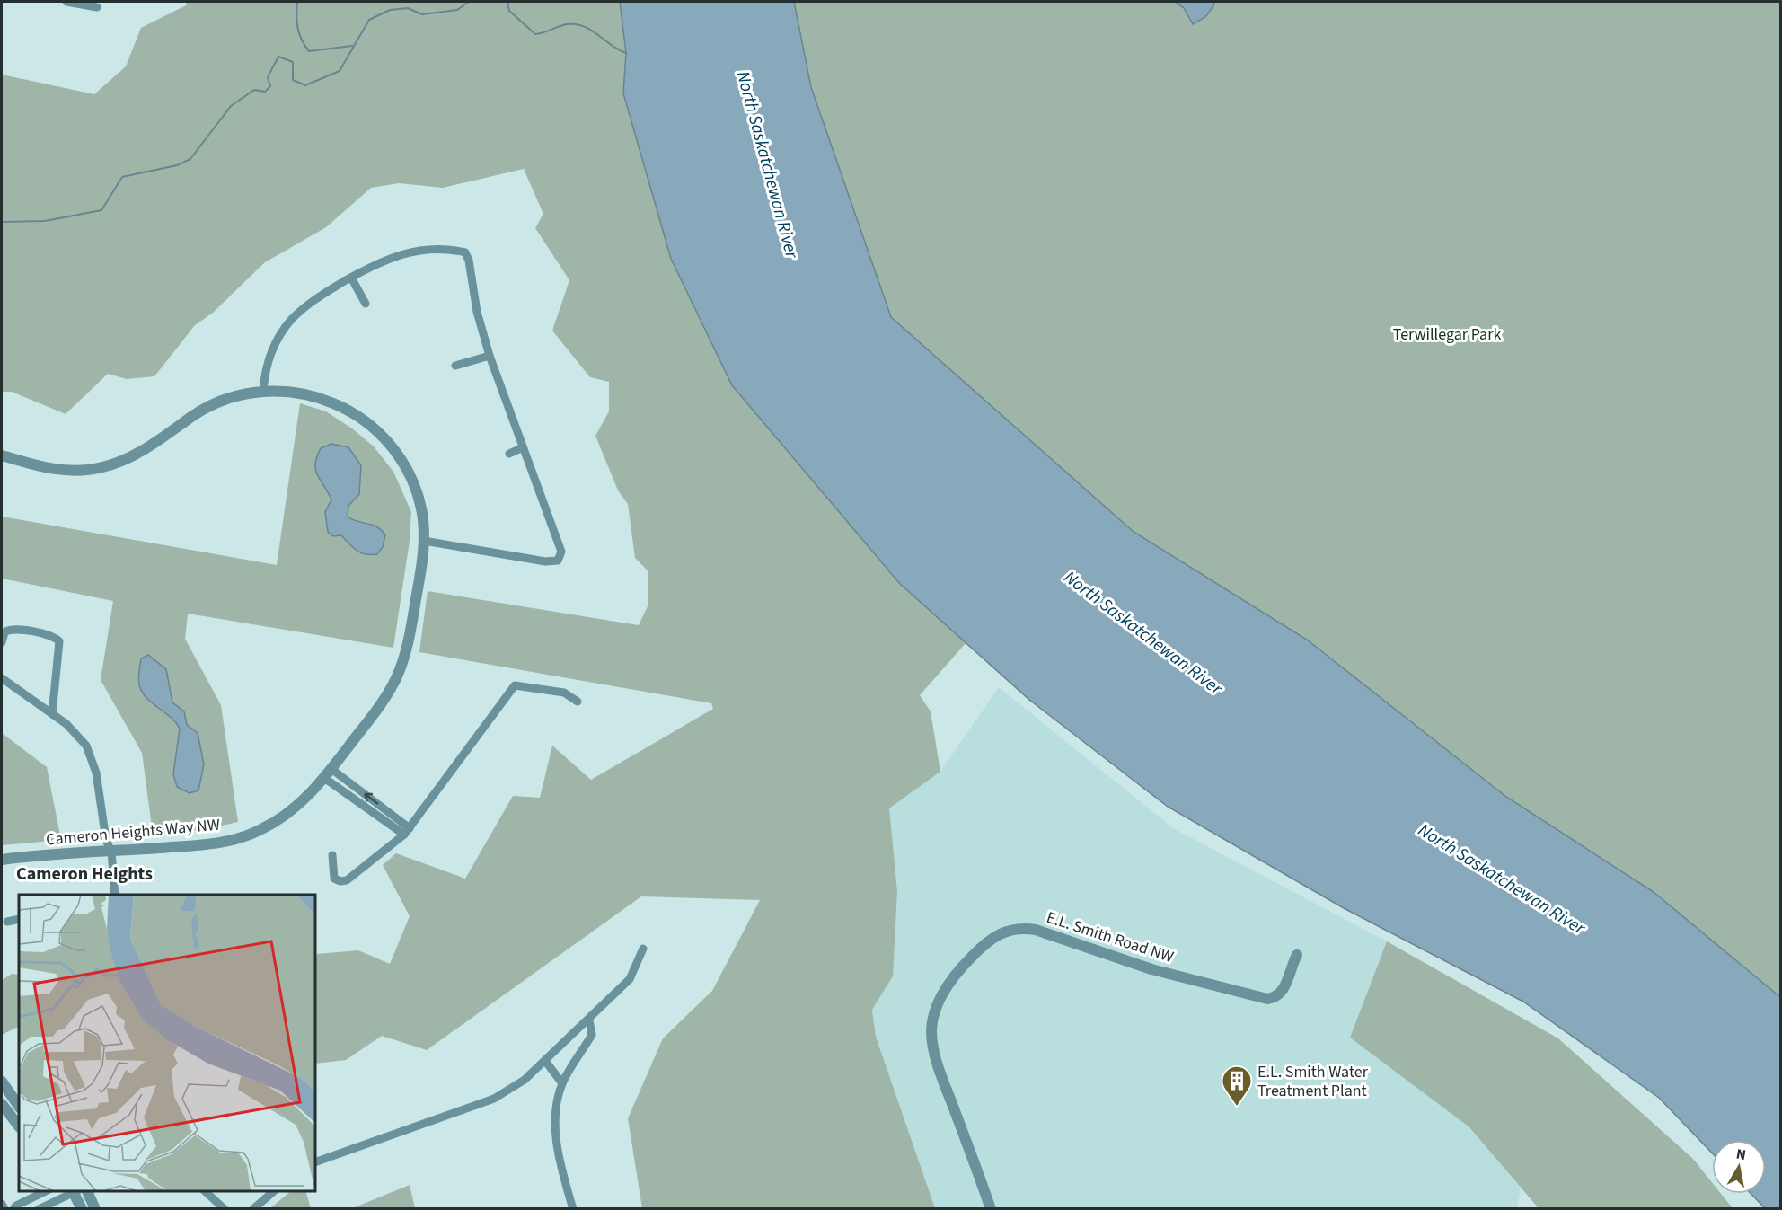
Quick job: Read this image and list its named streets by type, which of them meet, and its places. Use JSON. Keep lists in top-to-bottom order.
{
  "streets": {
    "street": ["Cameron Heights Way NW", "E.L. Smith Road NW"]
  },
  "districts": ["Cameron Heights"],
  "water": ["North Saskatchewan River"],
  "parks": ["Terwillegar Park"],
  "places": {
    "building": ["E.L. Smith Water Treatment Plant"]
  },
  "north": "top"
}
